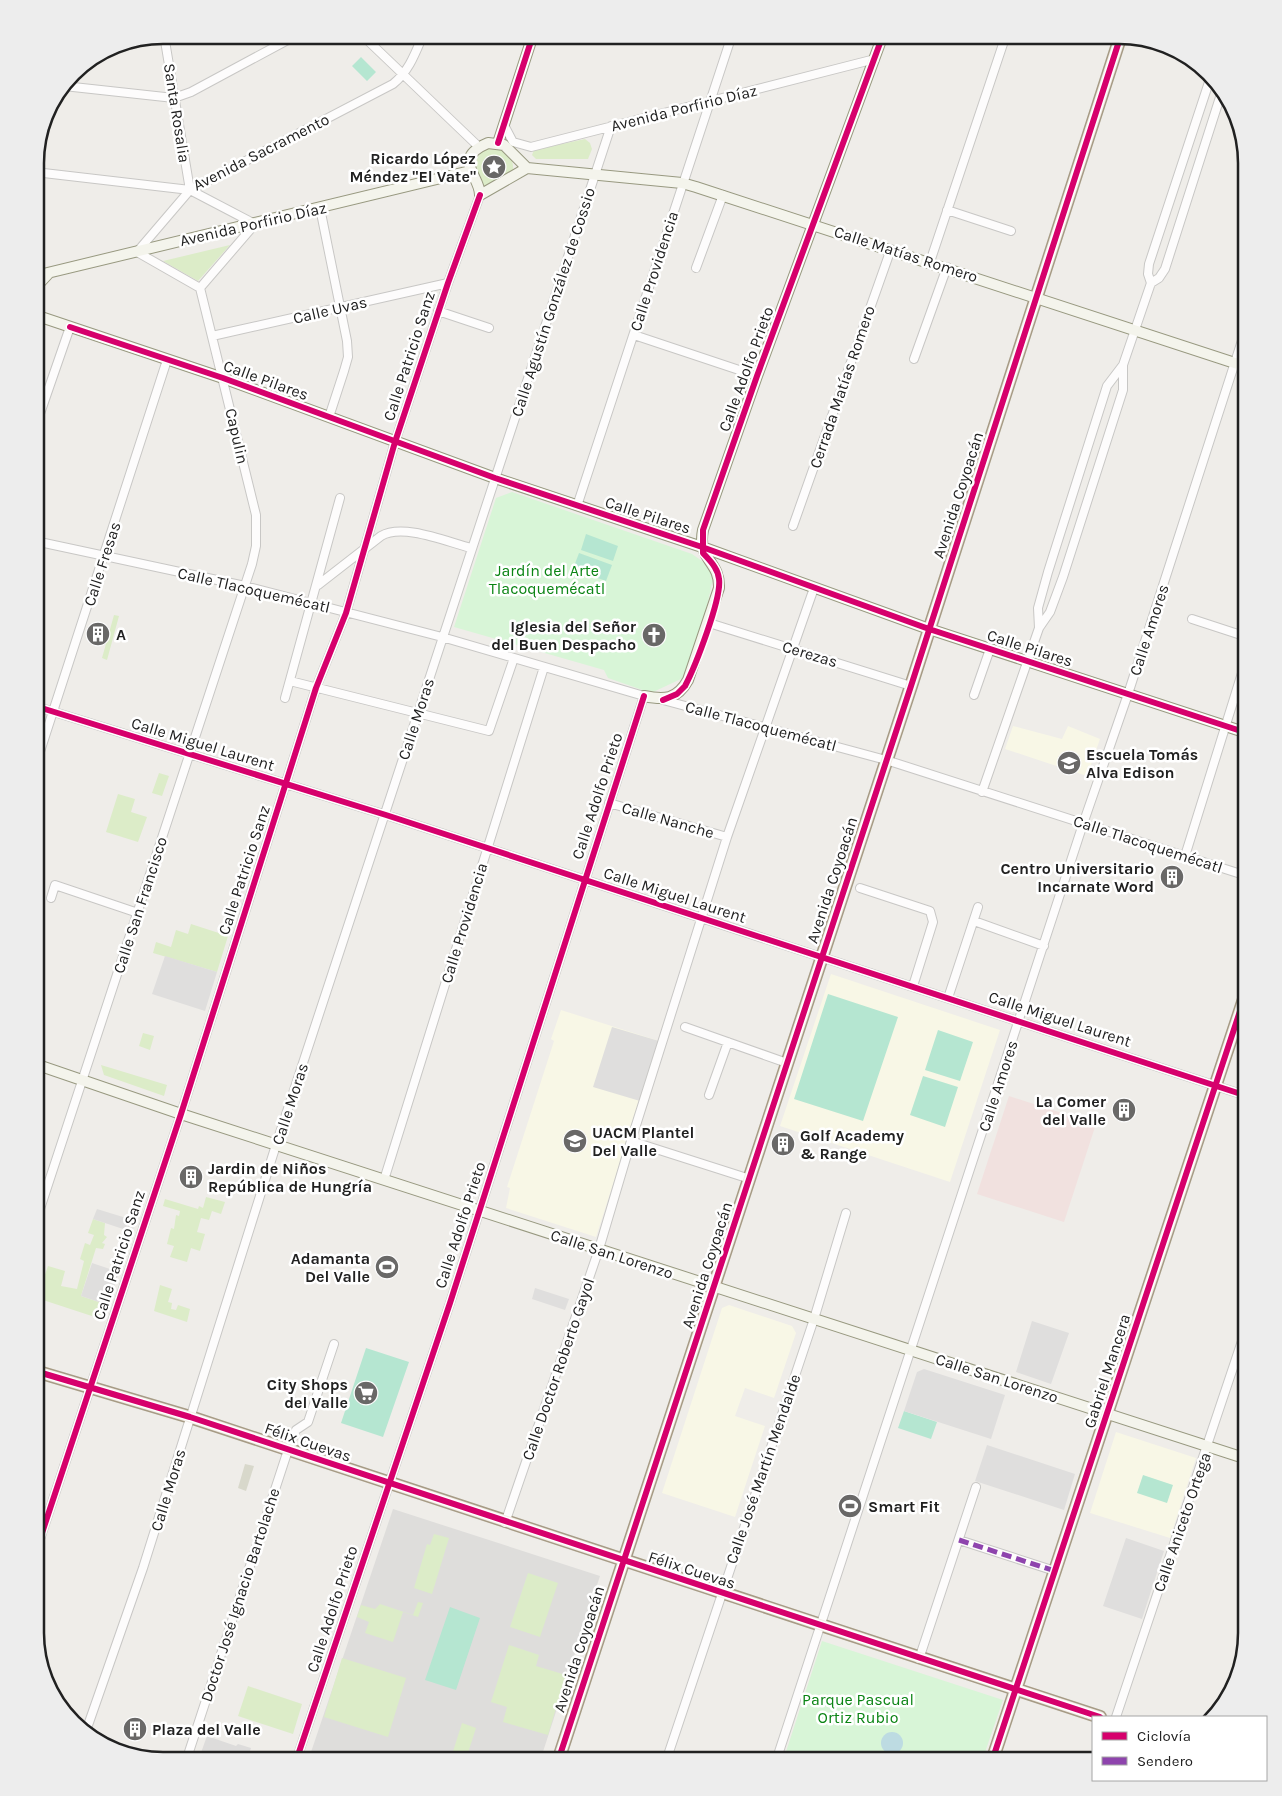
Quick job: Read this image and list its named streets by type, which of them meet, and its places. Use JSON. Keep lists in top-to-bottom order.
{
  "streets": {
    "main road": ["Avenida Coyoacán", "Gabriel Mancera", "Félix Cuevas"],
    "street": [
      "Avenida Porfirio Díaz",
      "Santa Rosalia",
      "Avenida Sacramento",
      "Calle Matías Romero",
      "Calle Providencia",
      "Calle Agustín González de Cossio",
      "Calle Uvas",
      "Calle Patricio Sanz",
      "Calle Adolfo Prieto",
      "Calle Pilares",
      "Cerrada Matías Romero",
      "Capulin",
      "Calle Fresas",
      "Calle Tlacoquemécatl",
      "Calle Amores",
      "Cerezas",
      "Calle Moras",
      "Calle Miguel Laurent",
      "Calle Nanche",
      "Calle San Francisco",
      "Calle San Lorenzo",
      "Calle Doctor Roberto Gayol",
      "Calle José Martín Mendalde",
      "Calle Aniceto Ortega",
      "Doctor José Ignacio Bartolache"
    ]
  },
  "crossings": [
    ["Avenida Porfirio Díaz", "Calle Providencia"],
    ["Avenida Porfirio Díaz", "Calle Agustín González de Cossio"],
    ["Avenida Porfirio Díaz", "Calle Adolfo Prieto"],
    ["Santa Rosalia", "Avenida Sacramento"],
    ["Calle Matías Romero", "Calle Providencia"],
    ["Calle Matías Romero", "Calle Agustín González de Cossio"],
    ["Calle Matías Romero", "Calle Adolfo Prieto"],
    ["Calle Matías Romero", "Cerrada Matías Romero"],
    ["Calle Matías Romero", "Avenida Coyoacán"],
    ["Calle Matías Romero", "Calle Amores"],
    ["Calle Providencia", "Calle Pilares"],
    ["Calle Providencia", "Calle Tlacoquemécatl"],
    ["Calle Providencia", "Calle Miguel Laurent"],
    ["Calle Providencia", "Calle San Lorenzo"],
    ["Calle Agustín González de Cossio", "Calle Pilares"],
    ["Calle Agustín González de Cossio", "Calle Moras"],
    ["Calle Uvas", "Calle Patricio Sanz"],
    ["Calle Uvas", "Capulin"],
    ["Calle Patricio Sanz", "Calle Pilares"],
    ["Calle Patricio Sanz", "Calle Tlacoquemécatl"],
    ["Calle Patricio Sanz", "Calle Miguel Laurent"],
    ["Calle Patricio Sanz", "Calle San Lorenzo"],
    ["Calle Patricio Sanz", "Félix Cuevas"],
    ["Calle Adolfo Prieto", "Calle Pilares"],
    ["Calle Adolfo Prieto", "Calle Tlacoquemécatl"],
    ["Calle Adolfo Prieto", "Calle Miguel Laurent"],
    ["Calle Adolfo Prieto", "Calle Nanche"],
    ["Calle Adolfo Prieto", "Calle San Lorenzo"],
    ["Calle Adolfo Prieto", "Félix Cuevas"],
    ["Calle Pilares", "Capulin"],
    ["Calle Pilares", "Avenida Coyoacán"],
    ["Calle Pilares", "Calle Fresas"],
    ["Calle Pilares", "Calle Amores"],
    ["Calle Pilares", "Calle Moras"],
    ["Calle Pilares", "Calle Doctor Roberto Gayol"],
    ["Capulin", "Calle Tlacoquemécatl"],
    ["Capulin", "Calle San Francisco"],
    ["Avenida Coyoacán", "Calle Tlacoquemécatl"],
    ["Avenida Coyoacán", "Cerezas"],
    ["Avenida Coyoacán", "Calle Miguel Laurent"],
    ["Avenida Coyoacán", "Calle San Lorenzo"],
    ["Avenida Coyoacán", "Félix Cuevas"],
    ["Calle Fresas", "Calle Tlacoquemécatl"],
    ["Calle Fresas", "Calle Miguel Laurent"],
    ["Calle Tlacoquemécatl", "Calle Amores"],
    ["Calle Tlacoquemécatl", "Calle Moras"],
    ["Calle Tlacoquemécatl", "Calle San Francisco"],
    ["Calle Tlacoquemécatl", "Calle Doctor Roberto Gayol"],
    ["Calle Amores", "Calle Miguel Laurent"],
    ["Calle Amores", "Calle San Lorenzo"],
    ["Calle Amores", "Félix Cuevas"],
    ["Cerezas", "Calle Doctor Roberto Gayol"],
    ["Calle Moras", "Calle Miguel Laurent"],
    ["Calle Moras", "Calle San Lorenzo"],
    ["Calle Moras", "Félix Cuevas"],
    ["Calle Miguel Laurent", "Calle San Francisco"],
    ["Calle Miguel Laurent", "Calle Doctor Roberto Gayol"],
    ["Calle Miguel Laurent", "Gabriel Mancera"],
    ["Calle Nanche", "Calle Doctor Roberto Gayol"],
    ["Calle San Francisco", "Calle San Lorenzo"],
    ["Calle San Lorenzo", "Calle Doctor Roberto Gayol"],
    ["Calle San Lorenzo", "Gabriel Mancera"],
    ["Calle San Lorenzo", "Calle José Martín Mendalde"],
    ["Calle San Lorenzo", "Calle Aniceto Ortega"],
    ["Calle Doctor Roberto Gayol", "Félix Cuevas"],
    ["Gabriel Mancera", "Félix Cuevas"],
    ["Félix Cuevas", "Calle José Martín Mendalde"],
    ["Félix Cuevas", "Doctor José Ignacio Bartolache"]
  ],
  "parks": ["Jardín del Arte Tlacoquemécatl", "Parque Pascual Ortiz Rubio"],
  "places": {
    "place": ["Ricardo López Méndez \"El Vate\""],
    "building": [
      "A",
      "Centro Universitario Incarnate Word",
      "La Comer del Valle",
      "Golf Academy & Range",
      "Jardin de Niños República de Hungría",
      "Plaza del Valle"
    ],
    "church": ["Iglesia del Señor del Buen Despacho"],
    "school or university": ["Escuela Tomás Alva Edison", "UACM Plantel Del Valle"],
    "sports": ["Adamanta Del Valle", "Smart Fit"],
    "supermarket": ["City Shops del Valle"]
  },
  "legend": ["Ciclovía", "Sendero"]
}
